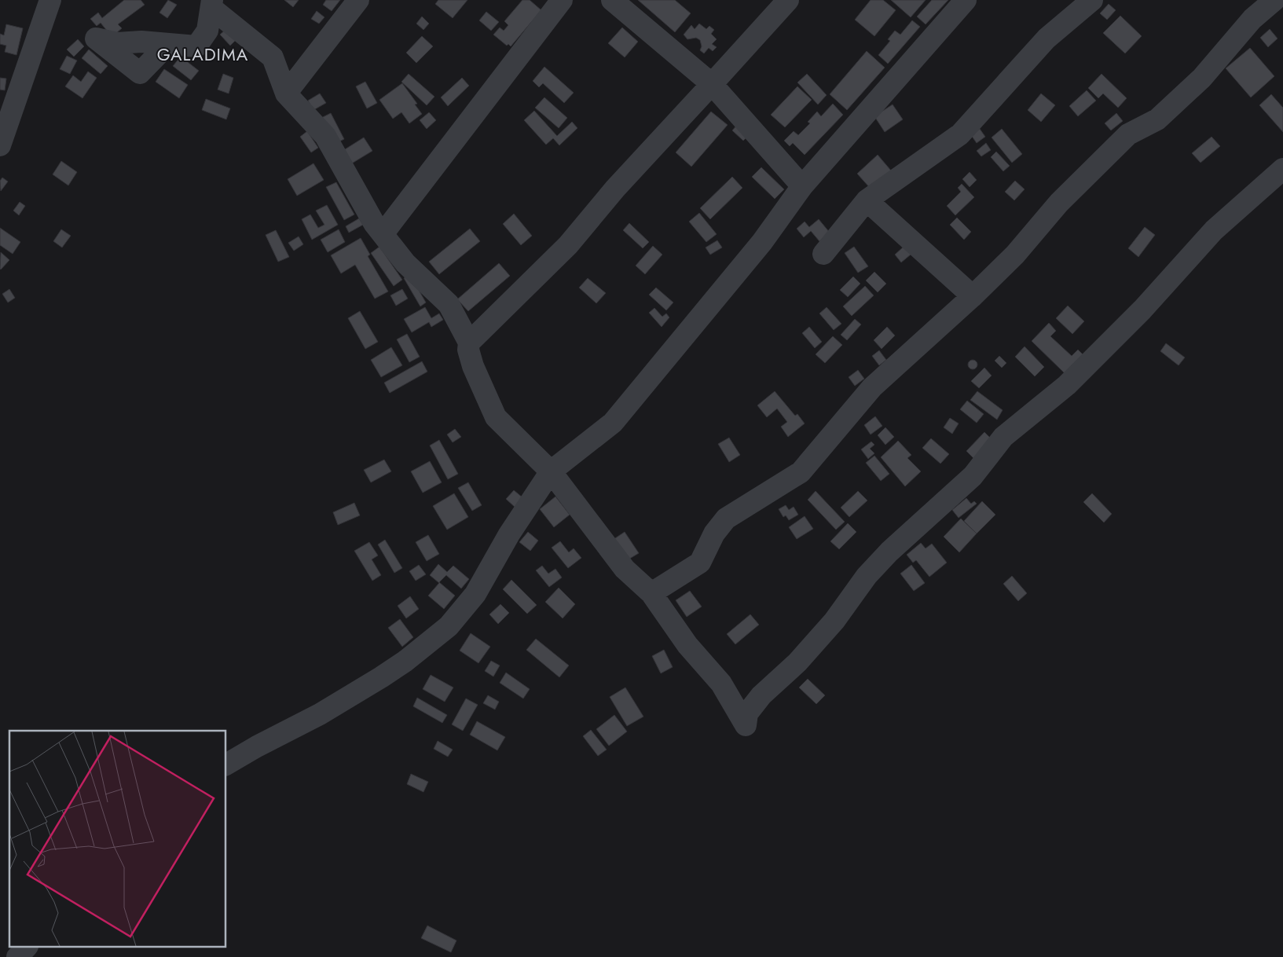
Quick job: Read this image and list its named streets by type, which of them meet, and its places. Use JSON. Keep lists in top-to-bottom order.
{
  "districts": ["GALADIMA"]
}
